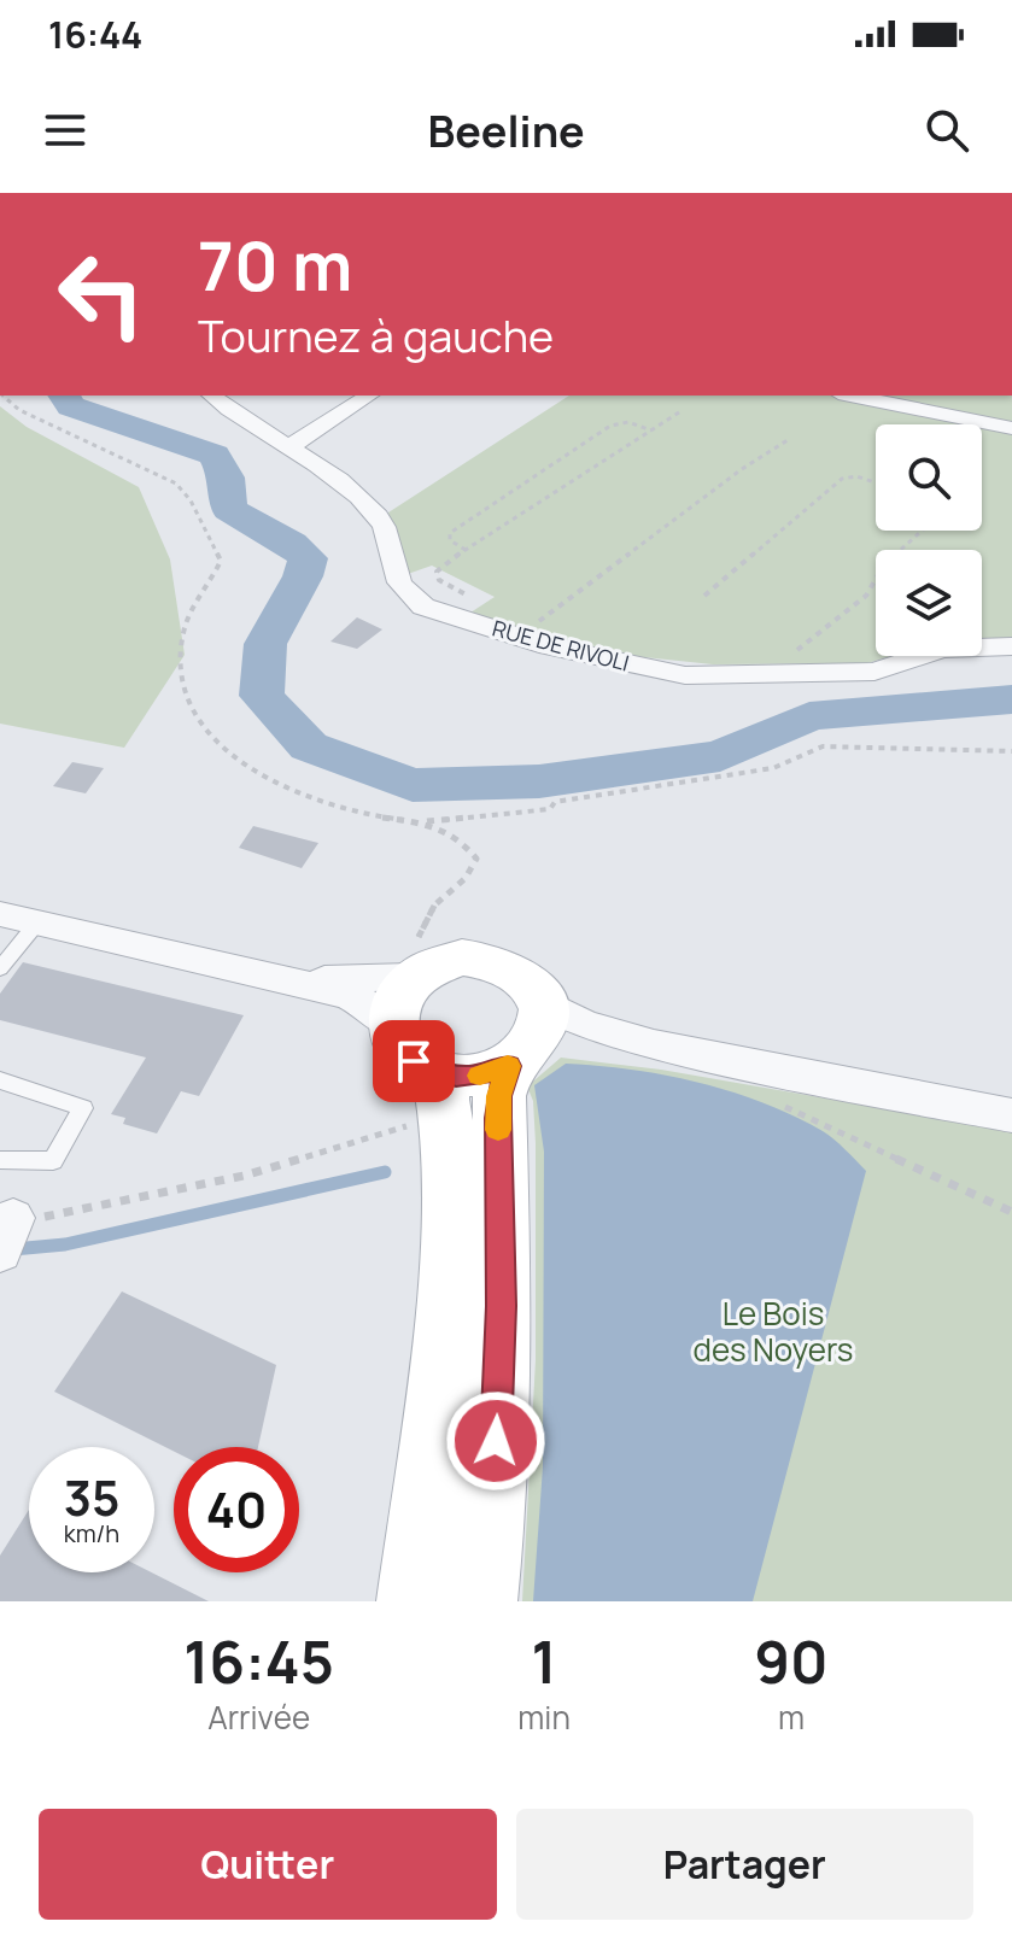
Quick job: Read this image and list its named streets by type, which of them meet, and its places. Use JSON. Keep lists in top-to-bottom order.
{
  "streets": {
    "street": ["RUE DE RIVOLI"]
  },
  "parks": ["Le Bois des Noyers"],
  "page": {
    "status": "16:44",
    "header": "Beeline",
    "turn": ["70 m", "Tournez à gauche"],
    "speed": "35 km/h",
    "limit": "40",
    "eta": [
      "16:45",
      "Arrivée",
      "1",
      "min",
      "90",
      "m"
    ],
    "buttons": ["Quitter", "Partager"]
  }
}
